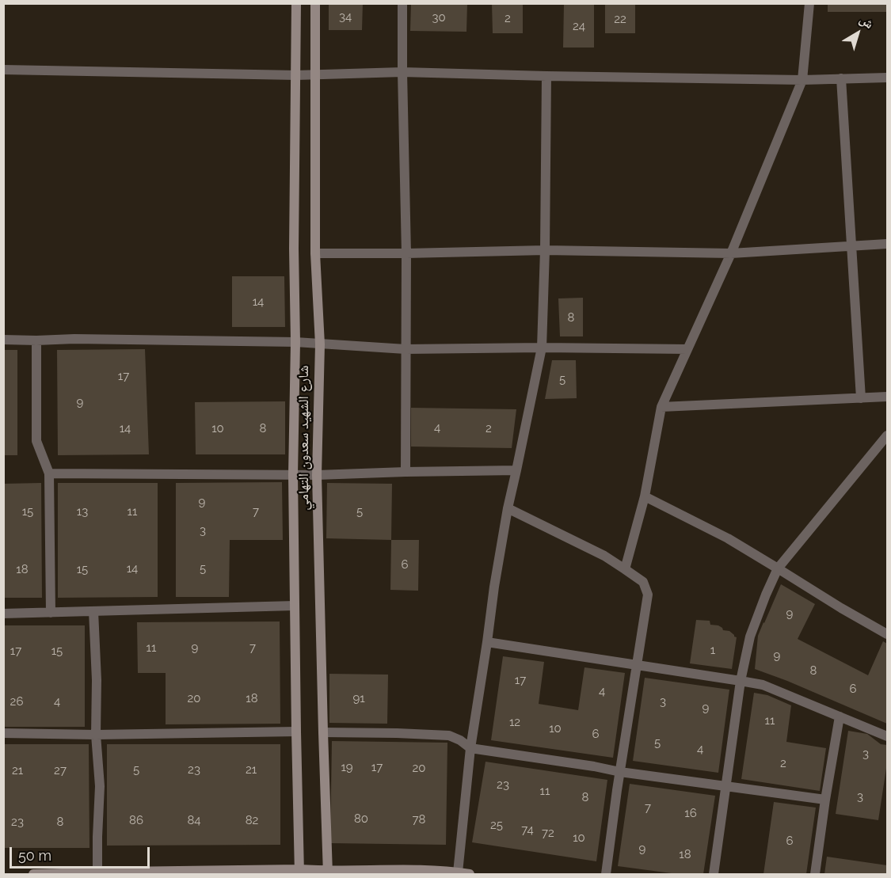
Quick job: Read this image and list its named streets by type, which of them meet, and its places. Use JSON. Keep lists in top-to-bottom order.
{
  "streets": {
    "street": ["شارع الشهيد سعدون التهامي"]
  },
  "house_numbers": [
    "34",
    "30",
    "2",
    "22",
    "24",
    "14",
    "8",
    "17",
    "5",
    "9",
    "4",
    "14",
    "10",
    "8",
    "2",
    "9",
    "15",
    "13",
    "11",
    "7",
    "5",
    "3",
    "6",
    "14",
    "5",
    "18",
    "15",
    "9",
    "11",
    "9",
    "7",
    "1",
    "17",
    "15",
    "9",
    "8",
    "17",
    "6",
    "4",
    "20",
    "18",
    "91",
    "26",
    "4",
    "3",
    "9",
    "11",
    "12",
    "10",
    "6",
    "5",
    "4",
    "3",
    "2",
    "19",
    "17",
    "20",
    "5",
    "23",
    "21",
    "21",
    "27",
    "23",
    "11",
    "3",
    "8",
    "7",
    "16",
    "80",
    "78",
    "86",
    "84",
    "82",
    "23",
    "8",
    "25",
    "74",
    "72",
    "10",
    "6",
    "9",
    "18"
  ],
  "scale_bar": "50 m",
  "north": "top right"
}
